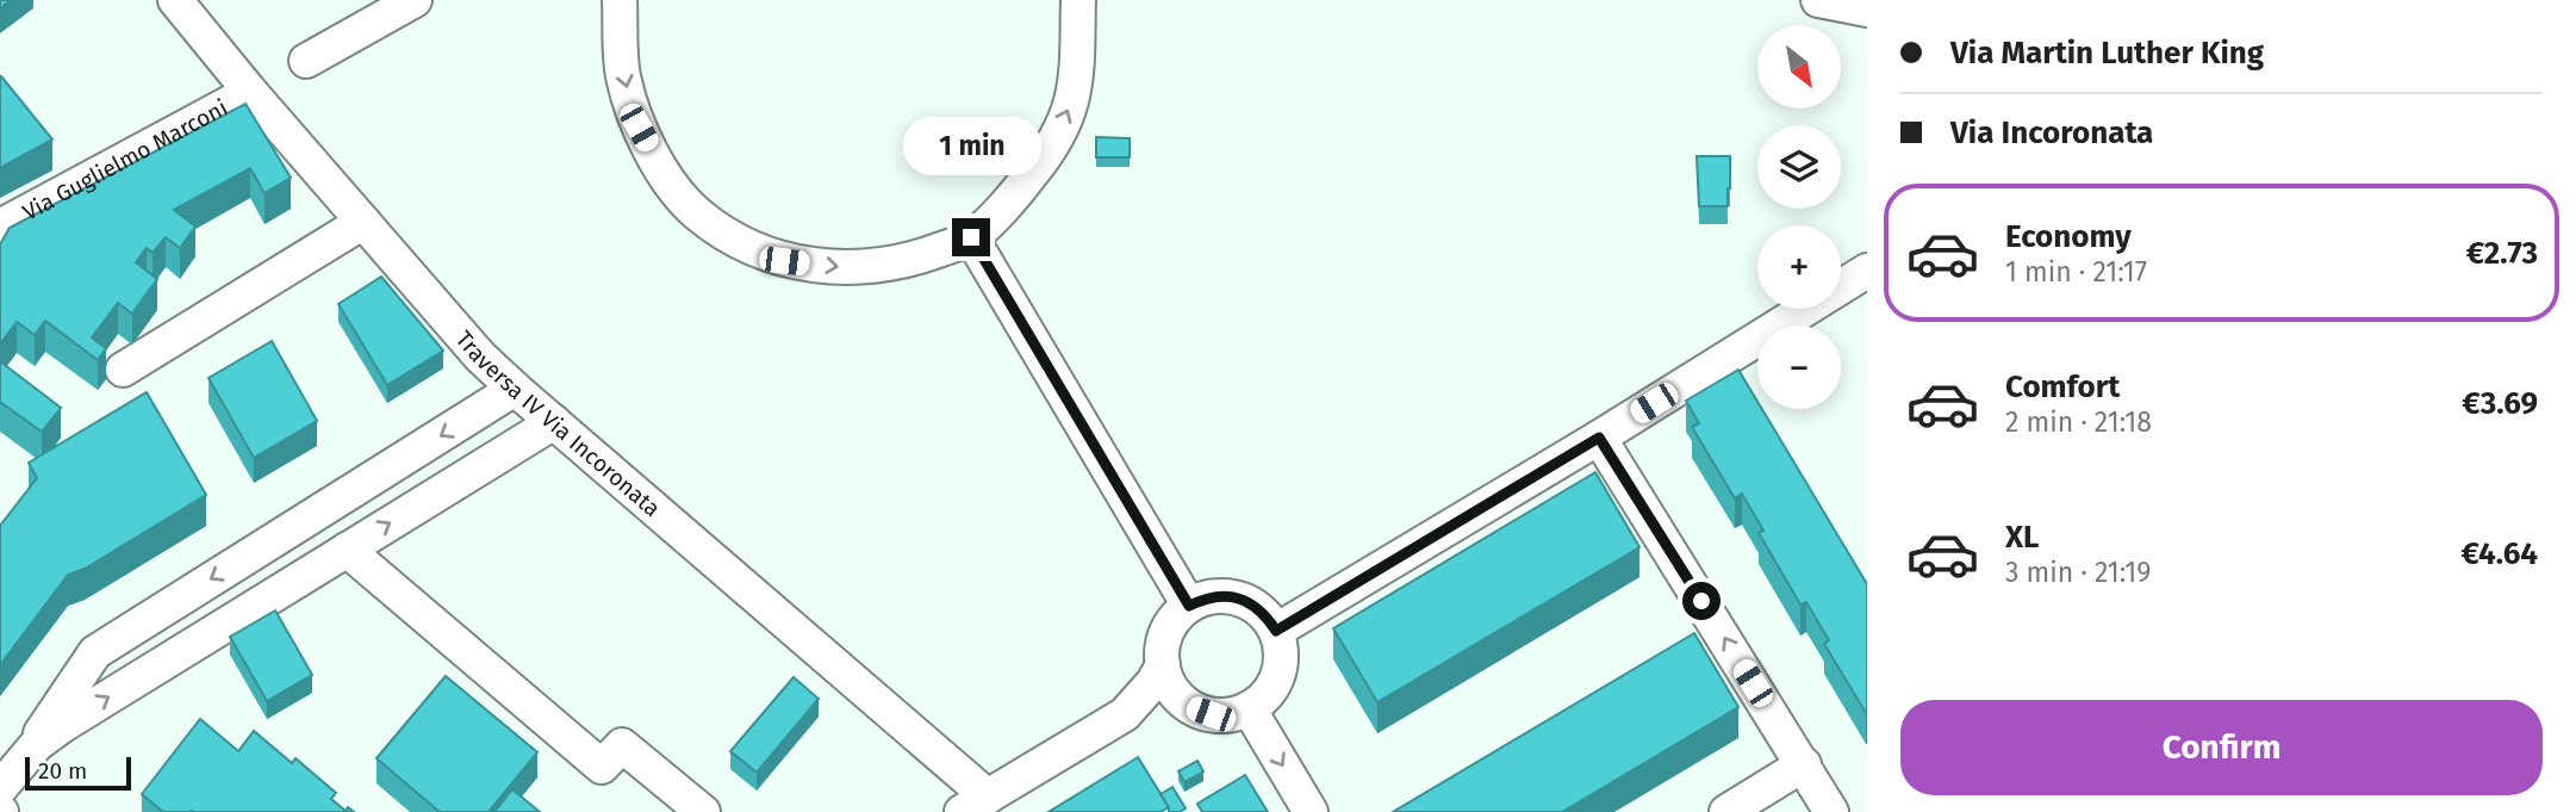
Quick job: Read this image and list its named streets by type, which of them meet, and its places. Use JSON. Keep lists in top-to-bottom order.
{
  "streets": {
    "street": ["Via Guglielmo Marconi", "Traversa IV Via Incoronata"]
  },
  "crossings": [
    ["Via Guglielmo Marconi", "Traversa IV Via Incoronata"]
  ],
  "scale_bar": "20 m",
  "north": "bottom right",
  "page": {
    "banner": ["Via Martin Luther King", "Via Incoronata"],
    "map_buttons": ["+", "−"],
    "bubble": "1 min",
    "list": [
      {
        "name": "Economy",
        "note": "1 min · 21:17",
        "value": "€2.73"
      },
      {
        "name": "Comfort",
        "note": "2 min · 21:18",
        "value": "€3.69"
      },
      {
        "name": "XL",
        "note": "3 min · 21:19",
        "value": "€4.64"
      }
    ],
    "buttons": "Confirm",
    "scale": "20 m"
  }
}
